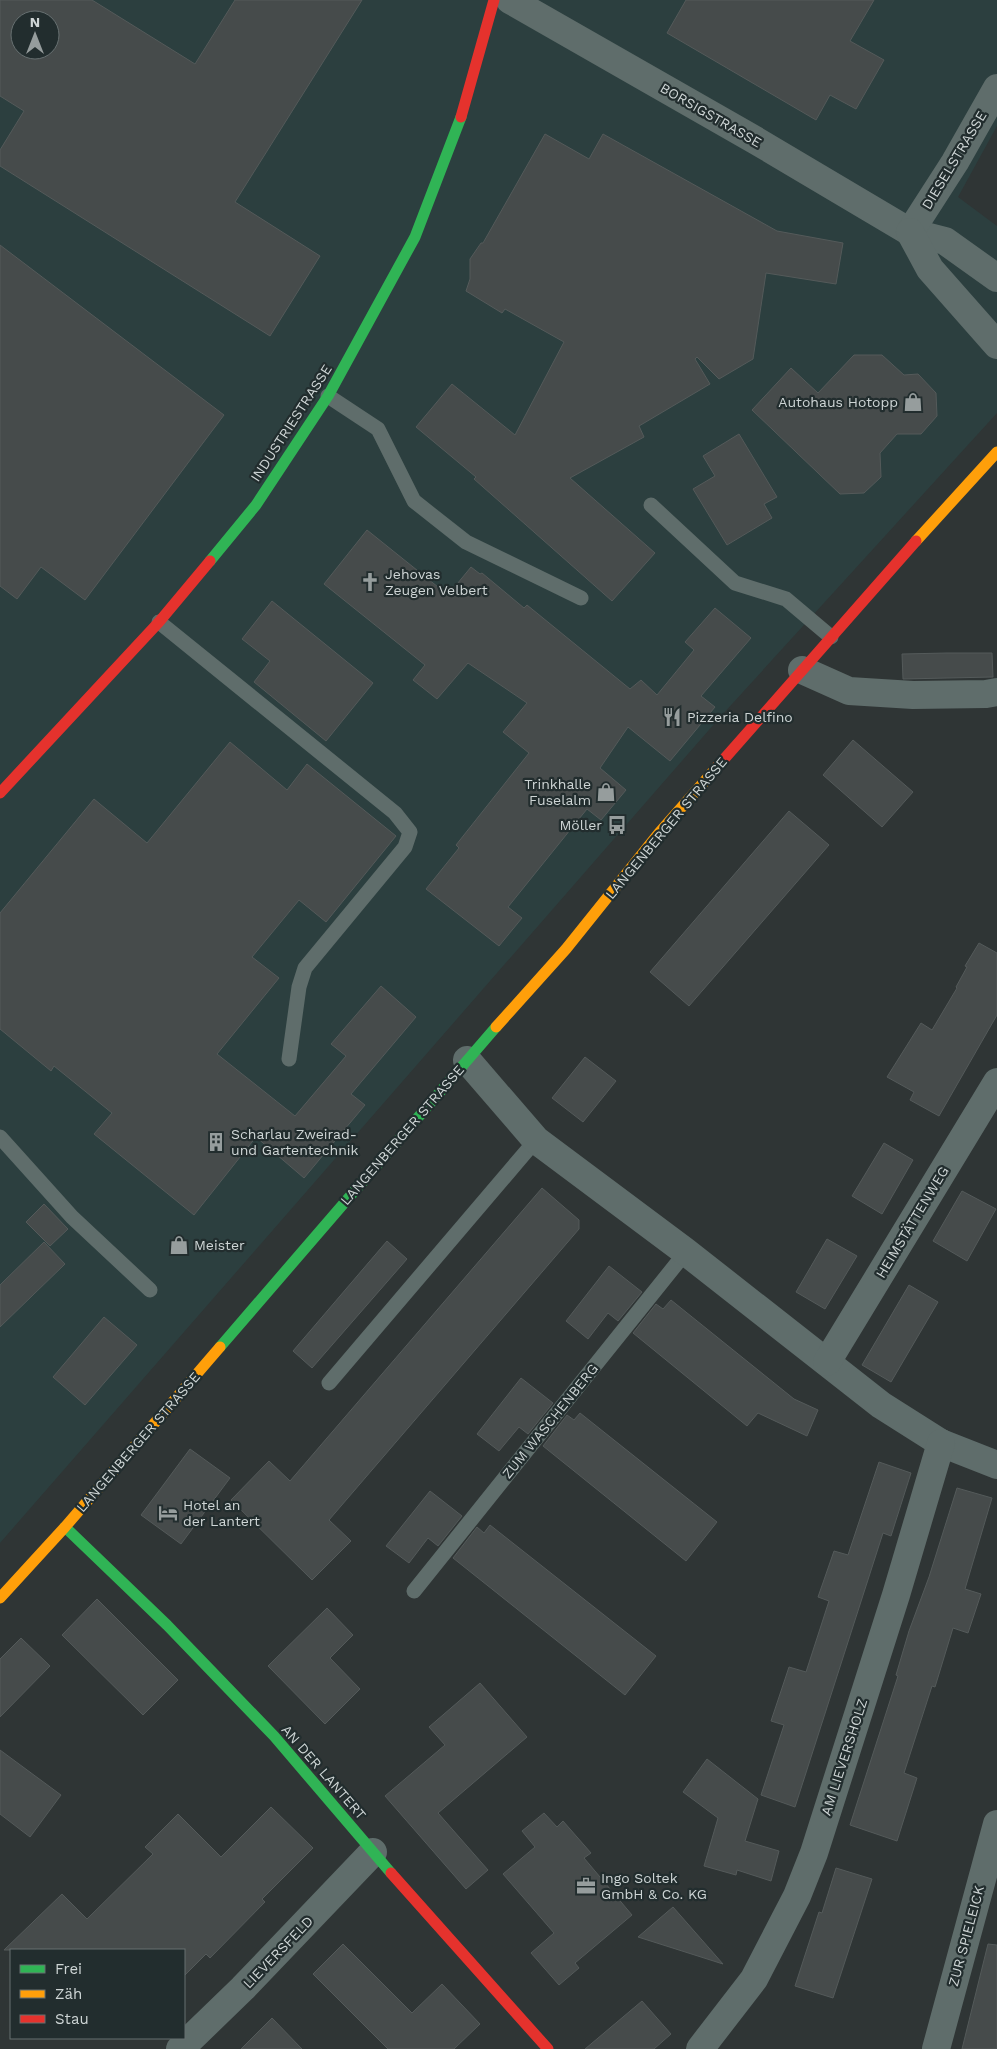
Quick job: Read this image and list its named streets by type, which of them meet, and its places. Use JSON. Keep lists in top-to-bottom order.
{
  "streets": {
    "street": [
      "BORSIGSTRASSE",
      "DIESELSTRASSE",
      "INDUSTRIESTRASSE",
      "LANGENBERGER STRASSE",
      "HEIMSTÄTTENWEG",
      "AM LIEVERSHOLZ",
      "AN DER LANTERT",
      "ZUR SPIELEICK",
      "LIEVERSFELD"
    ],
    "lane": ["ZUM WASCHENBERG"]
  },
  "crossings": [
    ["BORSIGSTRASSE", "DIESELSTRASSE"],
    ["LANGENBERGER STRASSE", "AN DER LANTERT"],
    ["AN DER LANTERT", "LIEVERSFELD"]
  ],
  "places": {
    "shop": ["Autohaus Hotopp", "Trinkhalle Fuselalm", "Meister"],
    "church": ["Jehovas Zeugen Velbert"],
    "restaurant": ["Pizzeria Delfino"],
    "bus stop": ["Möller"],
    "building": ["Scharlau Zweirad- und Gartentechnik"],
    "hotel": ["Hotel an der Lantert"],
    "office": ["Ingo Soltek GmbH & Co. KG"]
  },
  "legend": ["Frei", "Zäh", "Stau"],
  "north": "top"
}
